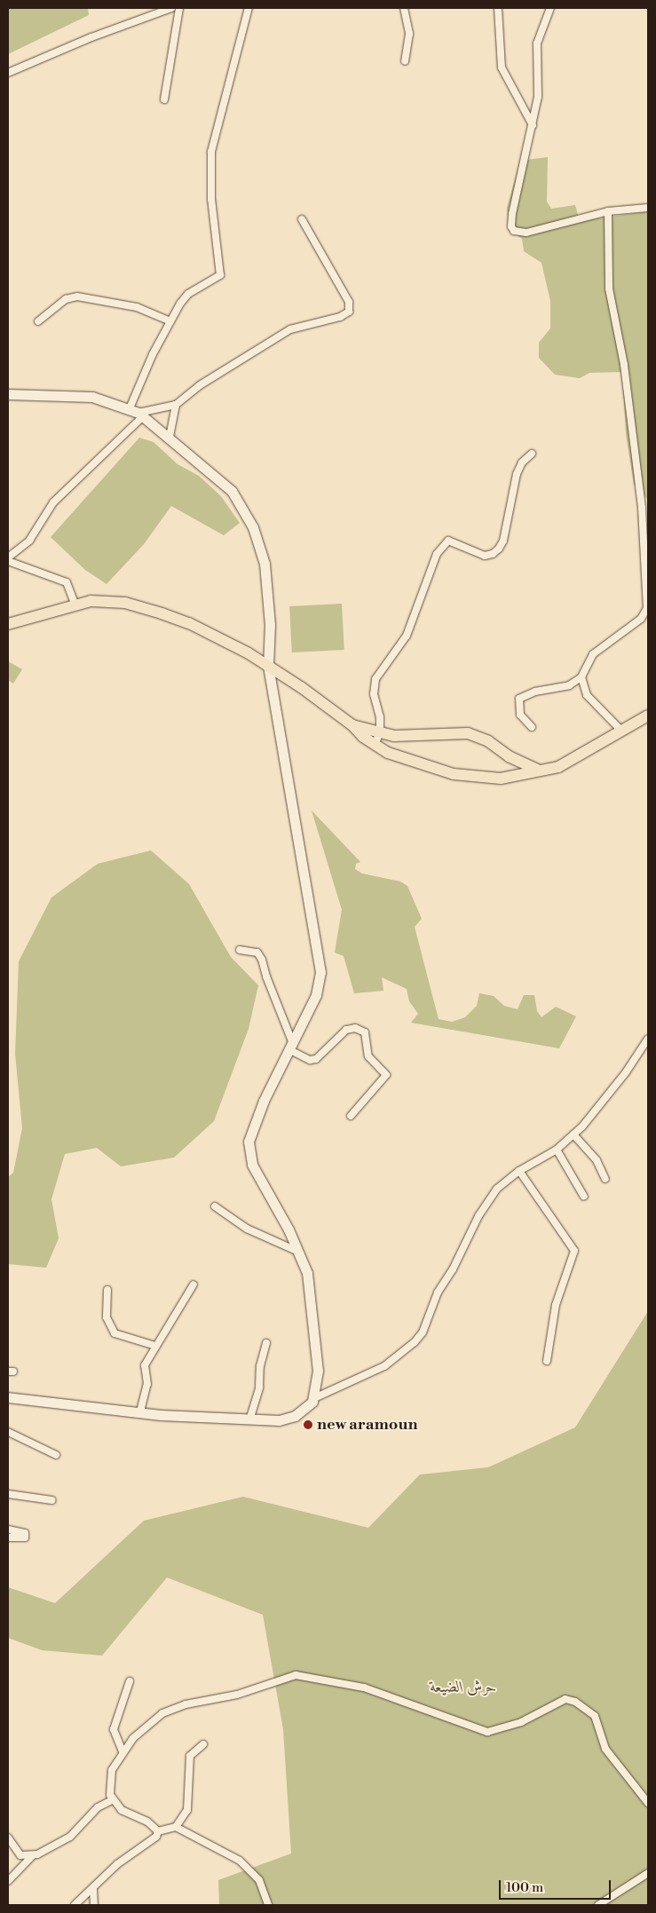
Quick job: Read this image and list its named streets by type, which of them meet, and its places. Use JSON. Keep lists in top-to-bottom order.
{
  "parks": ["حرش الضيعة"],
  "places": ["new aramoun"],
  "scale_bar": "100 m"
}
